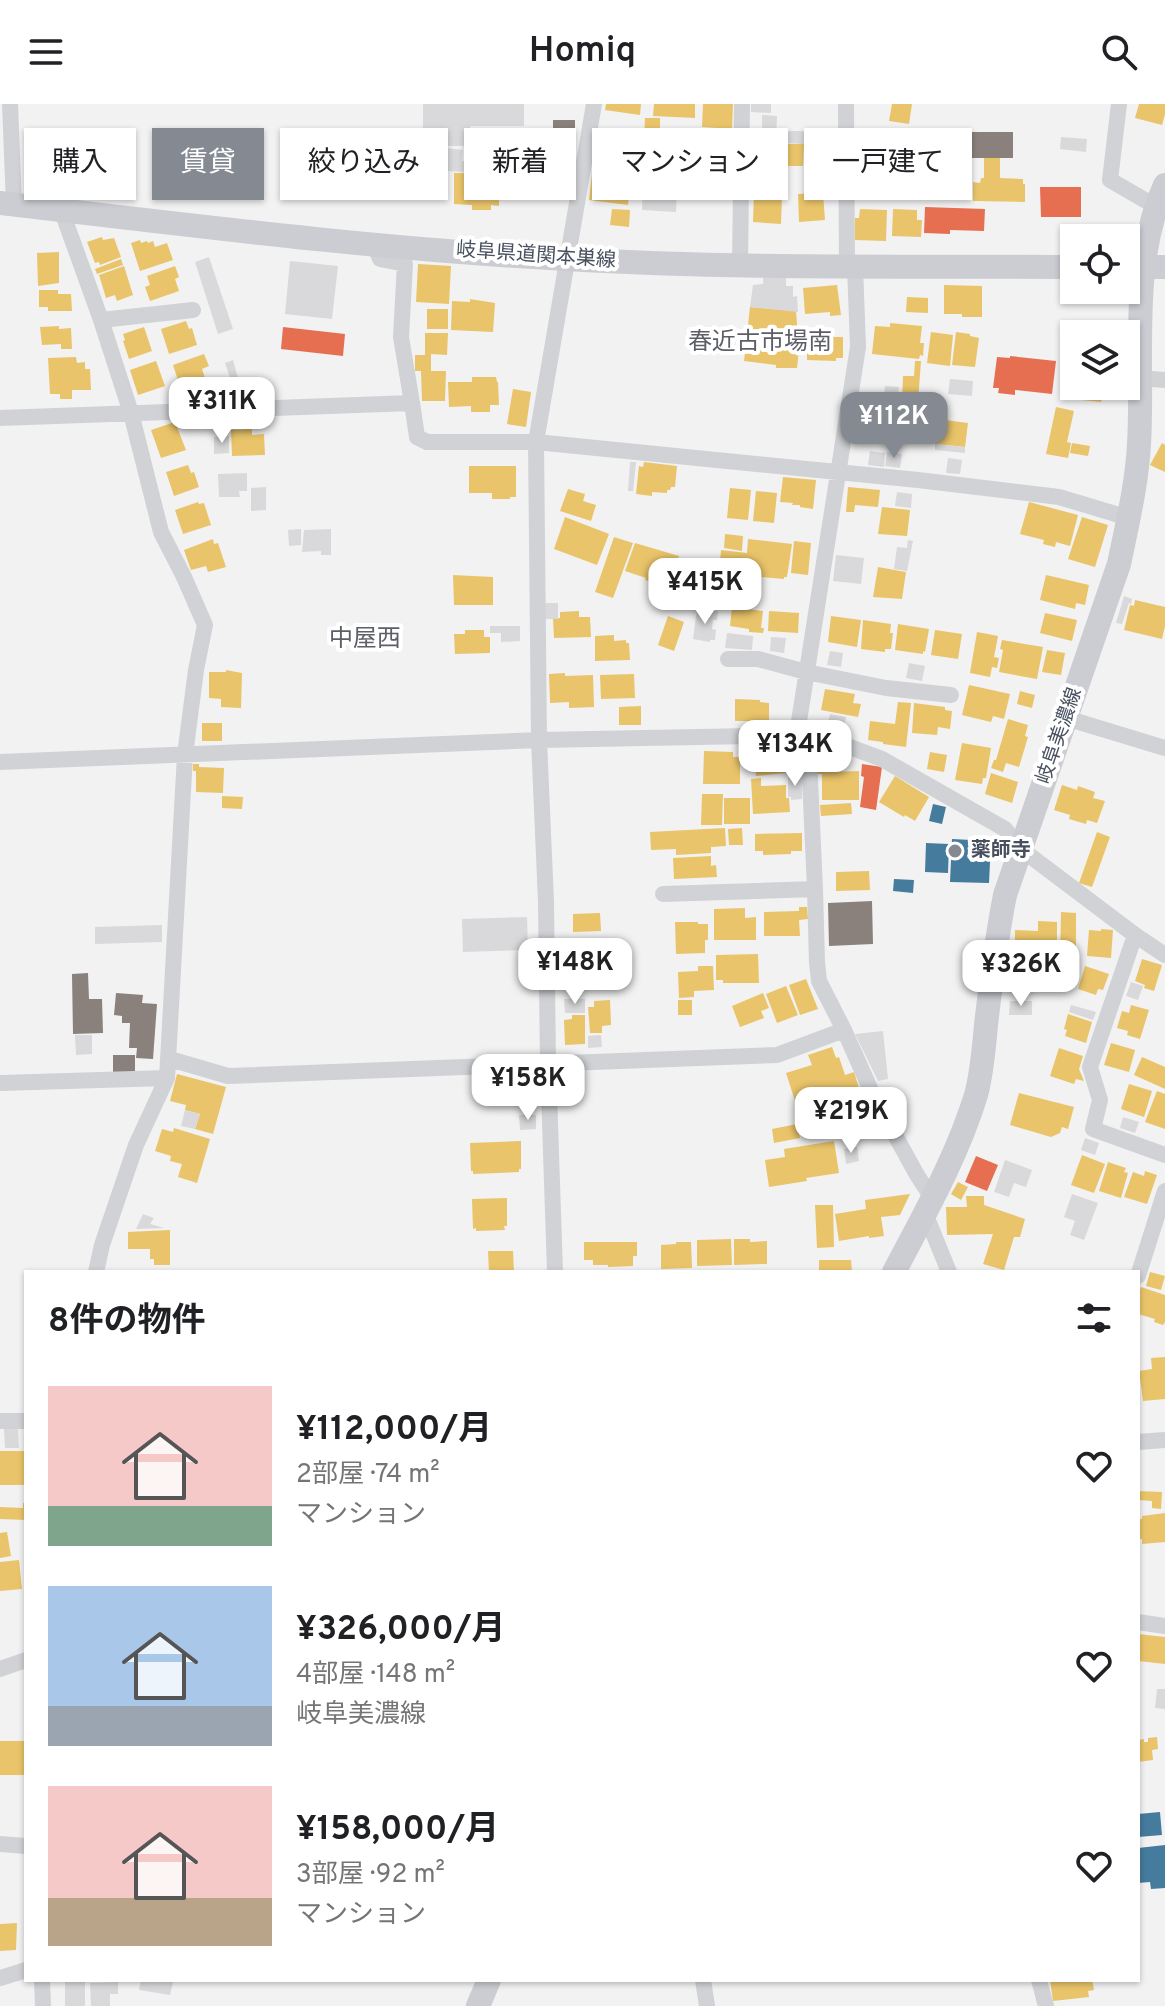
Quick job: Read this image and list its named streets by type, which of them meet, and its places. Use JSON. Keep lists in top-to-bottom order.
{
  "streets": {
    "main road": ["岐阜県道関本巣線", "岐阜美濃線"]
  },
  "districts": ["春近古市場南", "中屋西"],
  "places": ["薬師寺"],
  "page": {
    "header": "Homiq",
    "chip": [
      "購入",
      "賃貸",
      "絞り込み",
      "新着",
      "マンション",
      "一戸建て"
    ],
    "price": [
      "¥311K",
      "¥112K",
      "¥415K",
      "¥134K",
      "¥148K",
      "¥326K",
      "¥158K",
      "¥219K"
    ],
    "heading": "8件の物件",
    "list": [
      {
        "name": "¥112,000/月",
        "note": "2部屋 · 74 m² · マンション"
      },
      {
        "name": "¥326,000/月",
        "note": "4部屋 · 148 m² · 岐阜美濃線"
      },
      {
        "name": "¥158,000/月",
        "note": "3部屋 · 92 m² · マンション"
      }
    ]
  }
}
